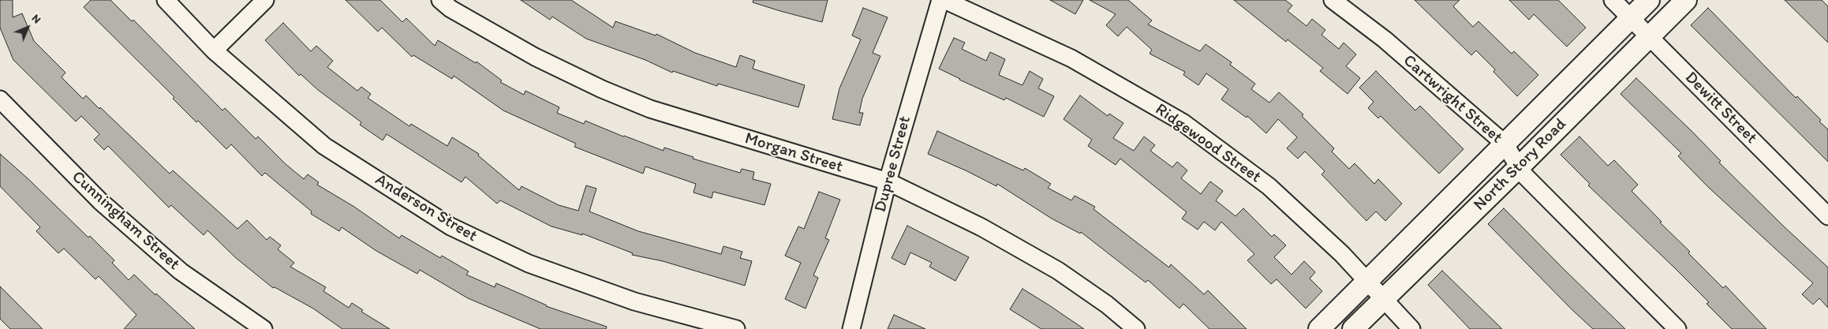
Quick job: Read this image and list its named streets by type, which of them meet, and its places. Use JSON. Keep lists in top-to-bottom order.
{
  "streets": {
    "main road": ["North Story Road"],
    "street": [
      "Cartwright Street",
      "Dewitt Street",
      "Ridgewood Street",
      "Morgan Street",
      "Dupree Street",
      "Anderson Street",
      "Cunningham Street"
    ]
  },
  "crossings": [
    ["Cartwright Street", "North Story Road"],
    ["Dewitt Street", "North Story Road"],
    ["Ridgewood Street", "North Story Road"],
    ["Morgan Street", "Dupree Street"]
  ],
  "north": "top right"
}
